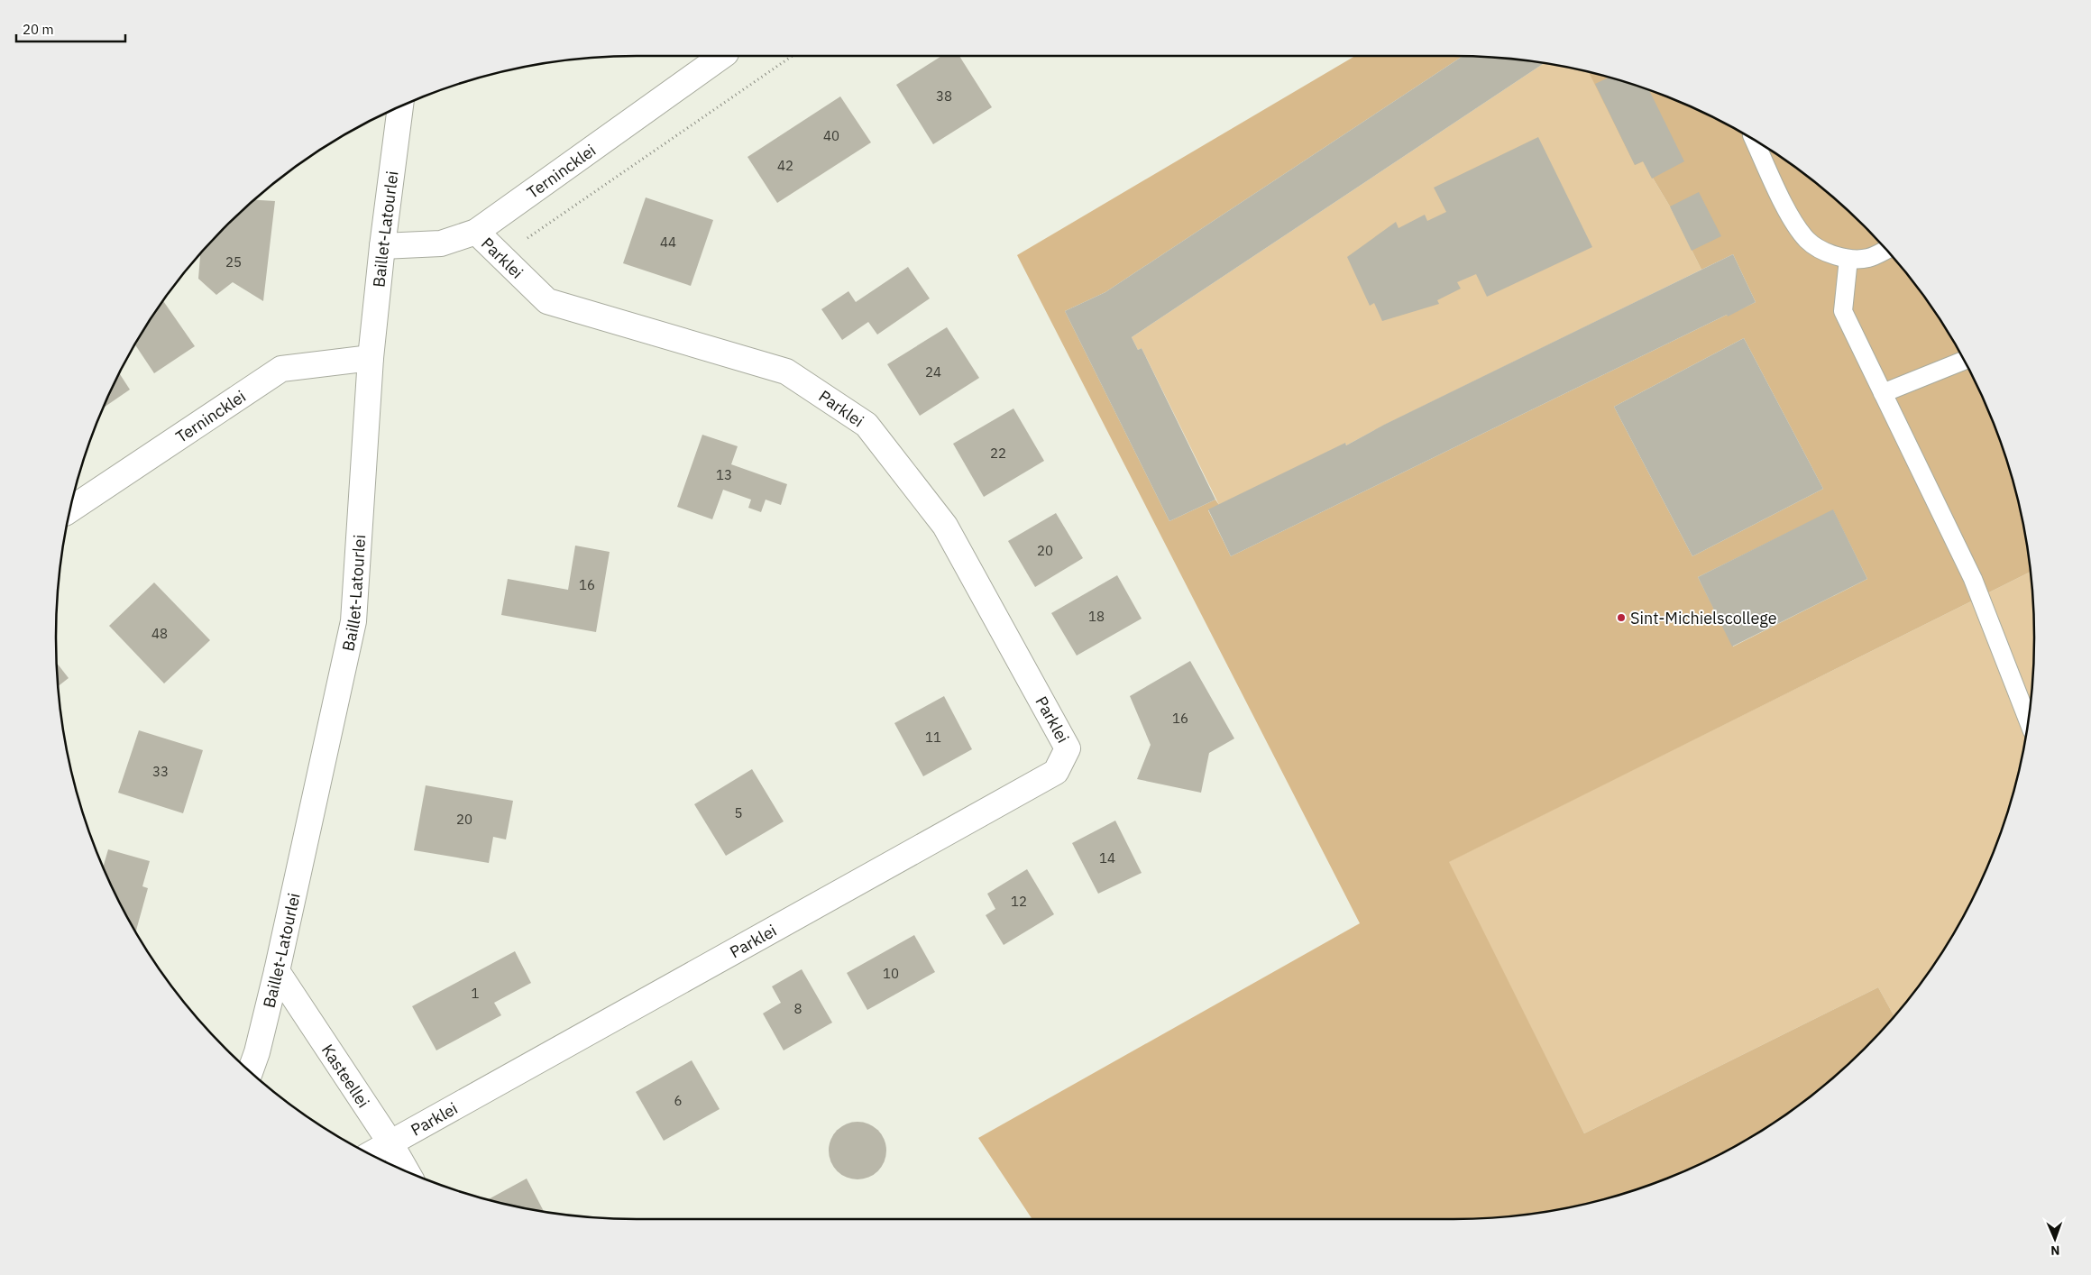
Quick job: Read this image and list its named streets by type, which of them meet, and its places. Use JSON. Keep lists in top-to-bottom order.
{
  "streets": {
    "street": [
      "Ternincklei",
      "Baillet-Latourlei",
      "Parklei",
      "Kasteellei"
    ]
  },
  "crossings": [
    ["Ternincklei", "Baillet-Latourlei"],
    ["Ternincklei", "Parklei"],
    ["Baillet-Latourlei", "Kasteellei"],
    ["Parklei", "Kasteellei"]
  ],
  "places": ["Sint-Michielscollege"],
  "house_numbers": [
    "38",
    "40",
    "42",
    "44",
    "25",
    "24",
    "22",
    "13",
    "20",
    "16",
    "18",
    "48",
    "16",
    "11",
    "33",
    "5",
    "20",
    "14",
    "12",
    "10",
    "1",
    "8",
    "6"
  ],
  "scale_bar": "20 m",
  "north": "bottom"
}
